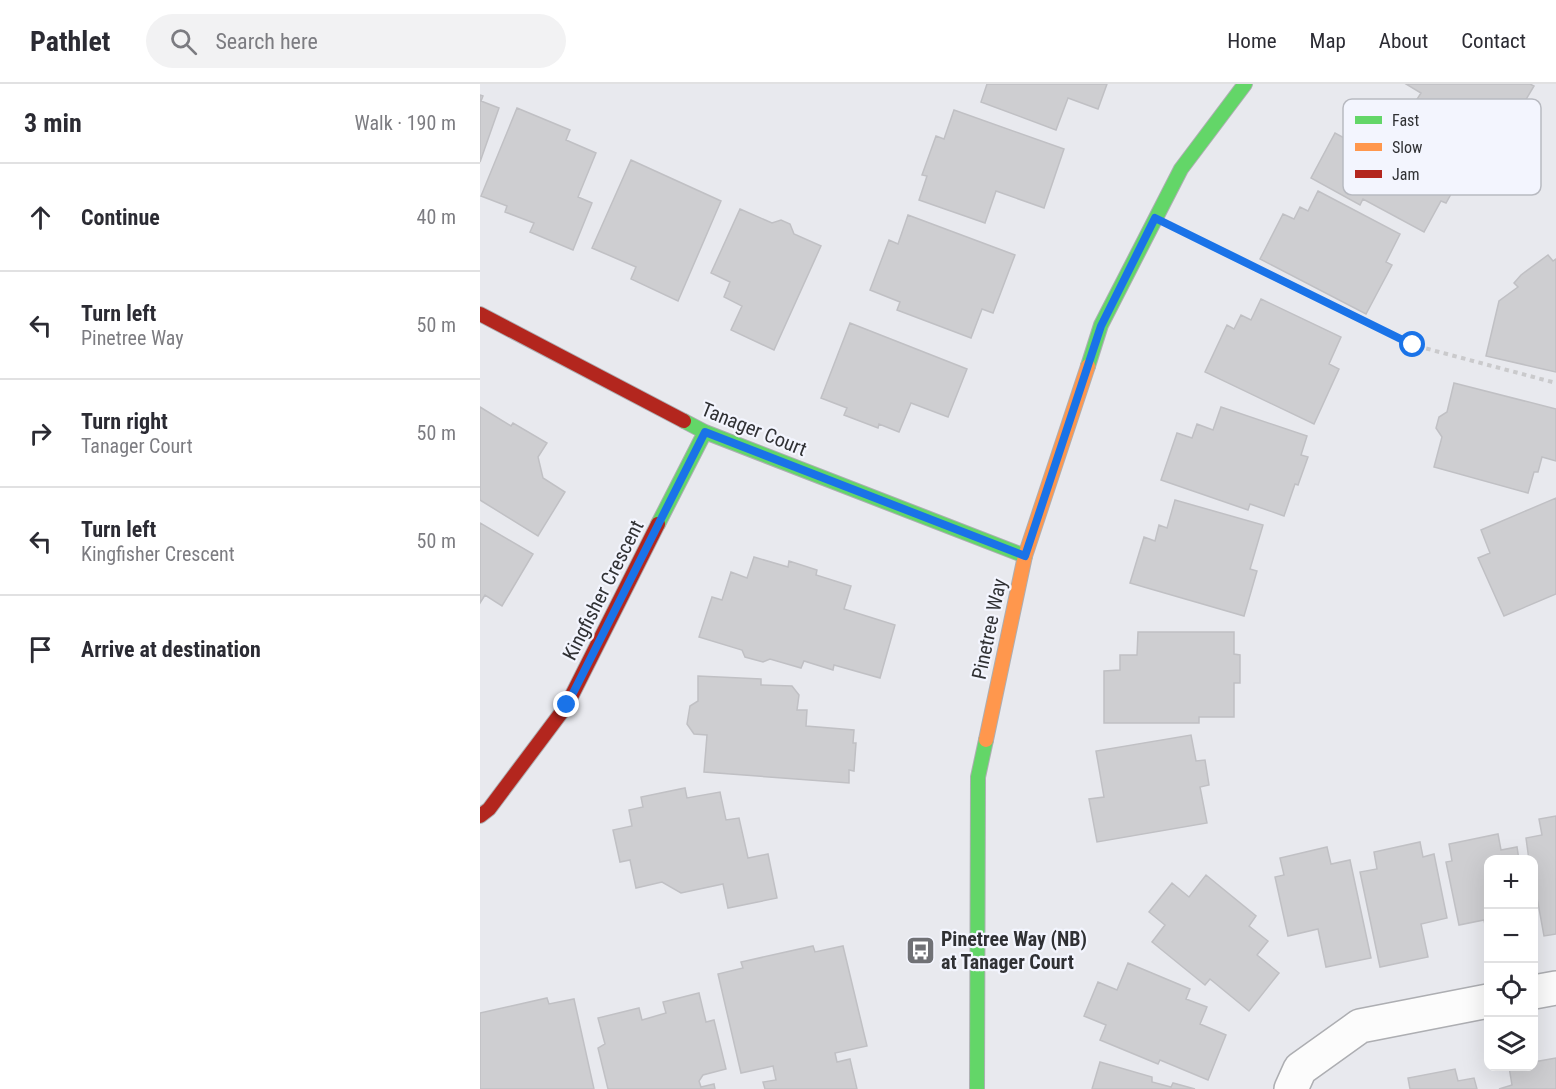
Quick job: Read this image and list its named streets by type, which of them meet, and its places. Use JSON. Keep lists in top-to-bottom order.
{
  "streets": {
    "street": ["Tanager Court", "Kingfisher Crescent", "Pinetree Way"]
  },
  "crossings": [
    ["Tanager Court", "Kingfisher Crescent"],
    ["Tanager Court", "Pinetree Way"]
  ],
  "places": {
    "bus stop": ["Pinetree Way (NB) at Tanager Court"]
  },
  "legend": ["Fast", "Slow", "Jam"],
  "page": {
    "header": "Pathlet",
    "search": "Search here",
    "nav": [
      "Home",
      "Map",
      "About",
      "Contact"
    ],
    "heading": ["3 min", "Walk · 190 m"],
    "list": [
      ["Continue", "40 m"],
      ["Turn left", "Pinetree Way", "50 m"],
      ["Turn right", "Tanager Court", "50 m"],
      ["Turn left", "Kingfisher Crescent", "50 m"],
      "Arrive at destination"
    ],
    "map_buttons": ["+", "−"]
  }
}
